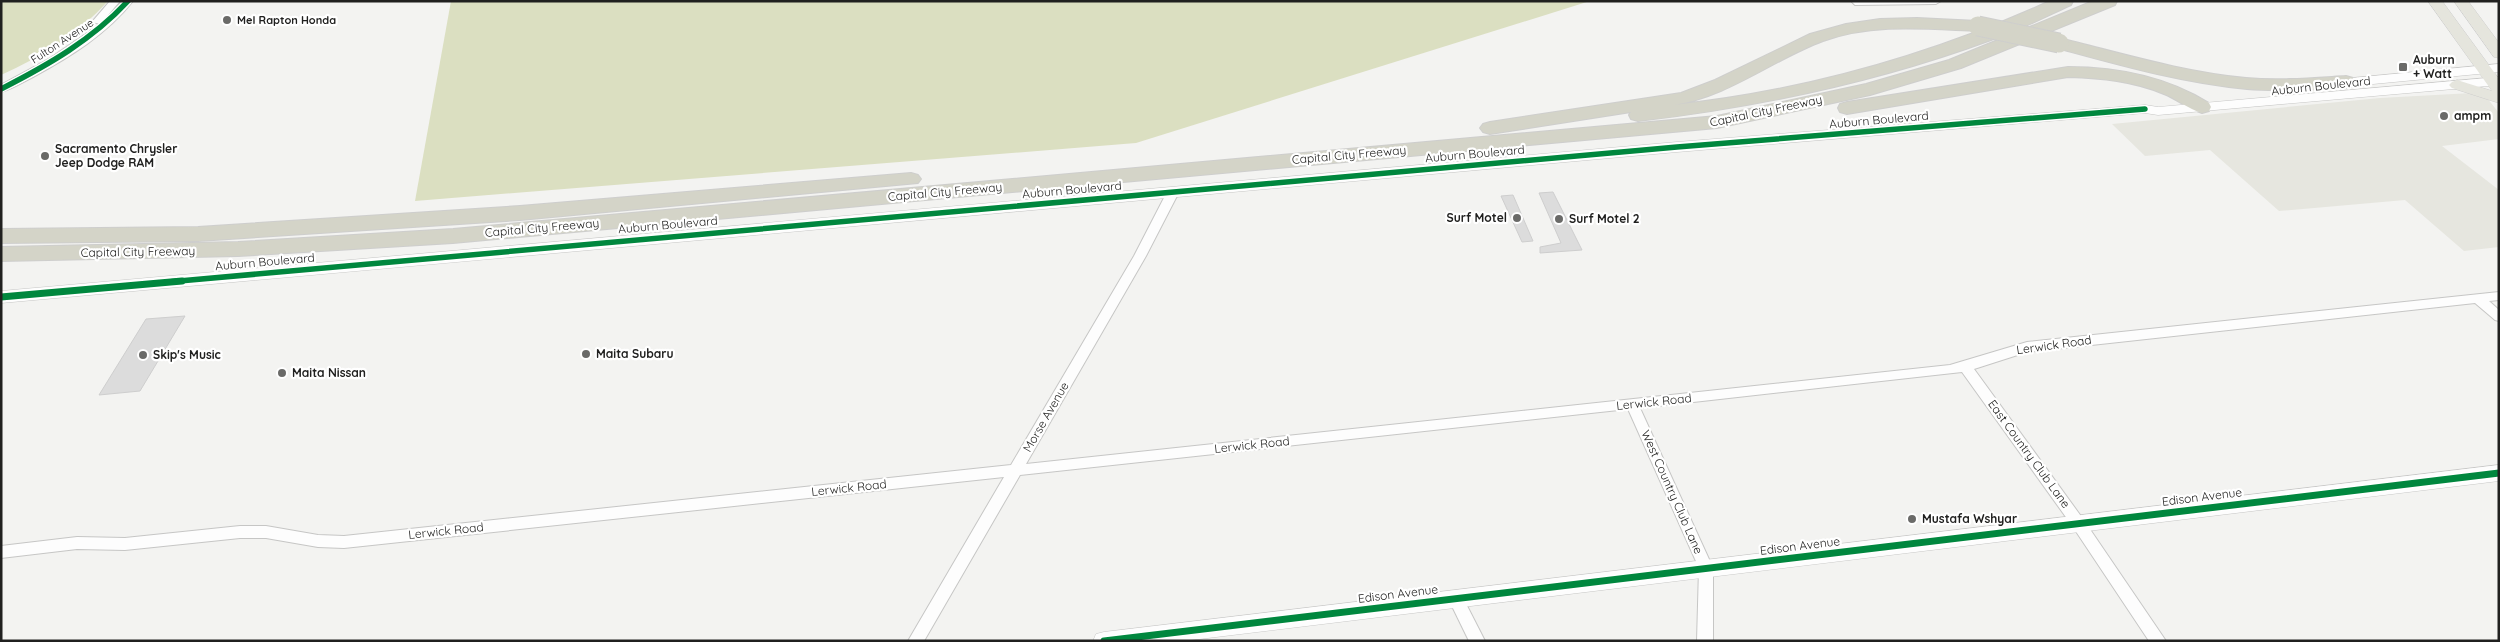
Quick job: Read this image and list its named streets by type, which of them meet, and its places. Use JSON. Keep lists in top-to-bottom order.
{
  "streets": {
    "highway": ["Capital City Freeway"],
    "main road": ["Auburn Boulevard", "Edison Avenue"],
    "street": [
      "Fulton Avenue",
      "Lerwick Road",
      "Morse Avenue",
      "East Country Club Lane",
      "West Country Club Lane"
    ]
  },
  "crossings": [
    ["Auburn Boulevard", "Morse Avenue"],
    ["Lerwick Road", "Morse Avenue"],
    ["Lerwick Road", "East Country Club Lane"],
    ["Lerwick Road", "West Country Club Lane"],
    ["East Country Club Lane", "Edison Avenue"],
    ["West Country Club Lane", "Edison Avenue"]
  ],
  "places": {
    "other": [
      "Mel Rapton Honda",
      "ampm",
      "Sacramento Chrysler Jeep Dodge RAM",
      "Surf Motel",
      "Surf Motel 2",
      "Maita Subaru",
      "Skip's Music",
      "Maita Nissan",
      "Mustafa Wshyar"
    ],
    "transit": ["Auburn + Watt"]
  }
}
